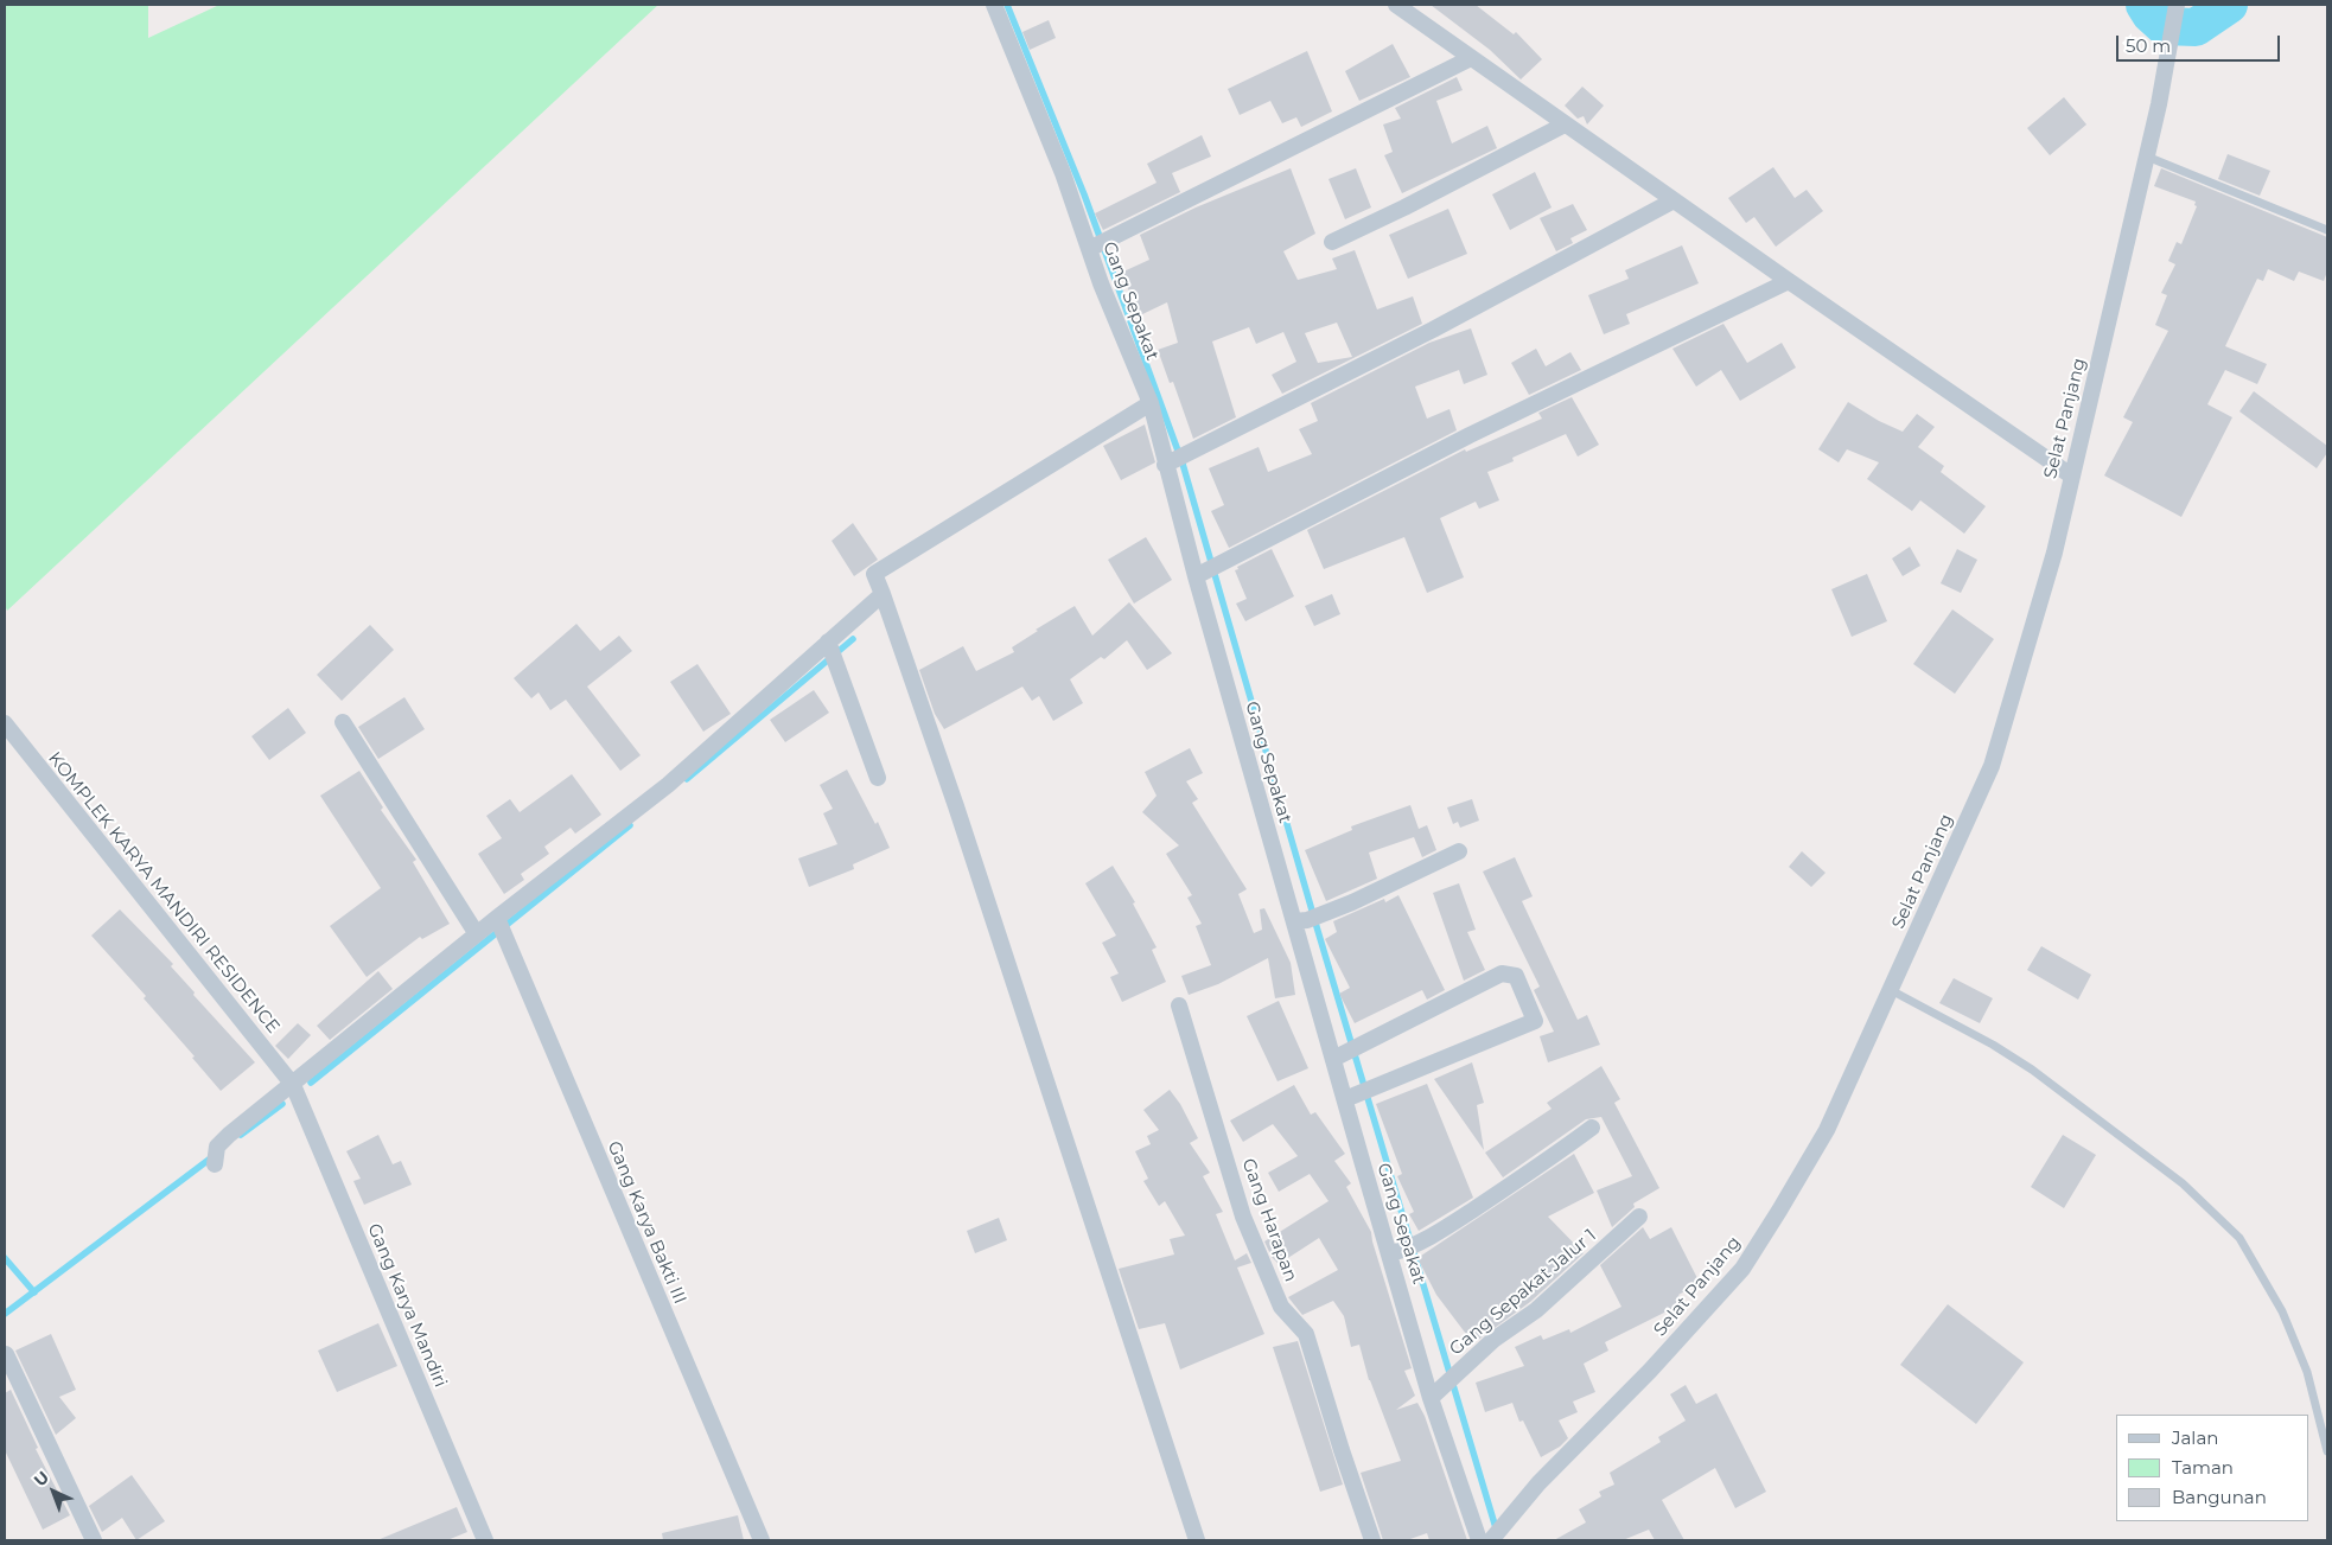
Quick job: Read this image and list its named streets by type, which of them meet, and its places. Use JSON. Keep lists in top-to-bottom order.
{
  "streets": {
    "street": [
      "Gang Sepakat",
      "Selat Panjang",
      "KOMPLEK KARYA MANDIRI RESIDENCE",
      "Gang Harapan",
      "Gang Karya Bakti III",
      "Gang Sepakat Jalur 1",
      "Gang Karya Mandiri"
    ]
  },
  "crossings": [
    ["Gang Sepakat", "Gang Sepakat Jalur 1"],
    ["KOMPLEK KARYA MANDIRI RESIDENCE", "Gang Karya Mandiri"]
  ],
  "legend": ["Jalan", "Taman", "Bangunan"],
  "scale_bar": "50 m",
  "north": "top left"
}
